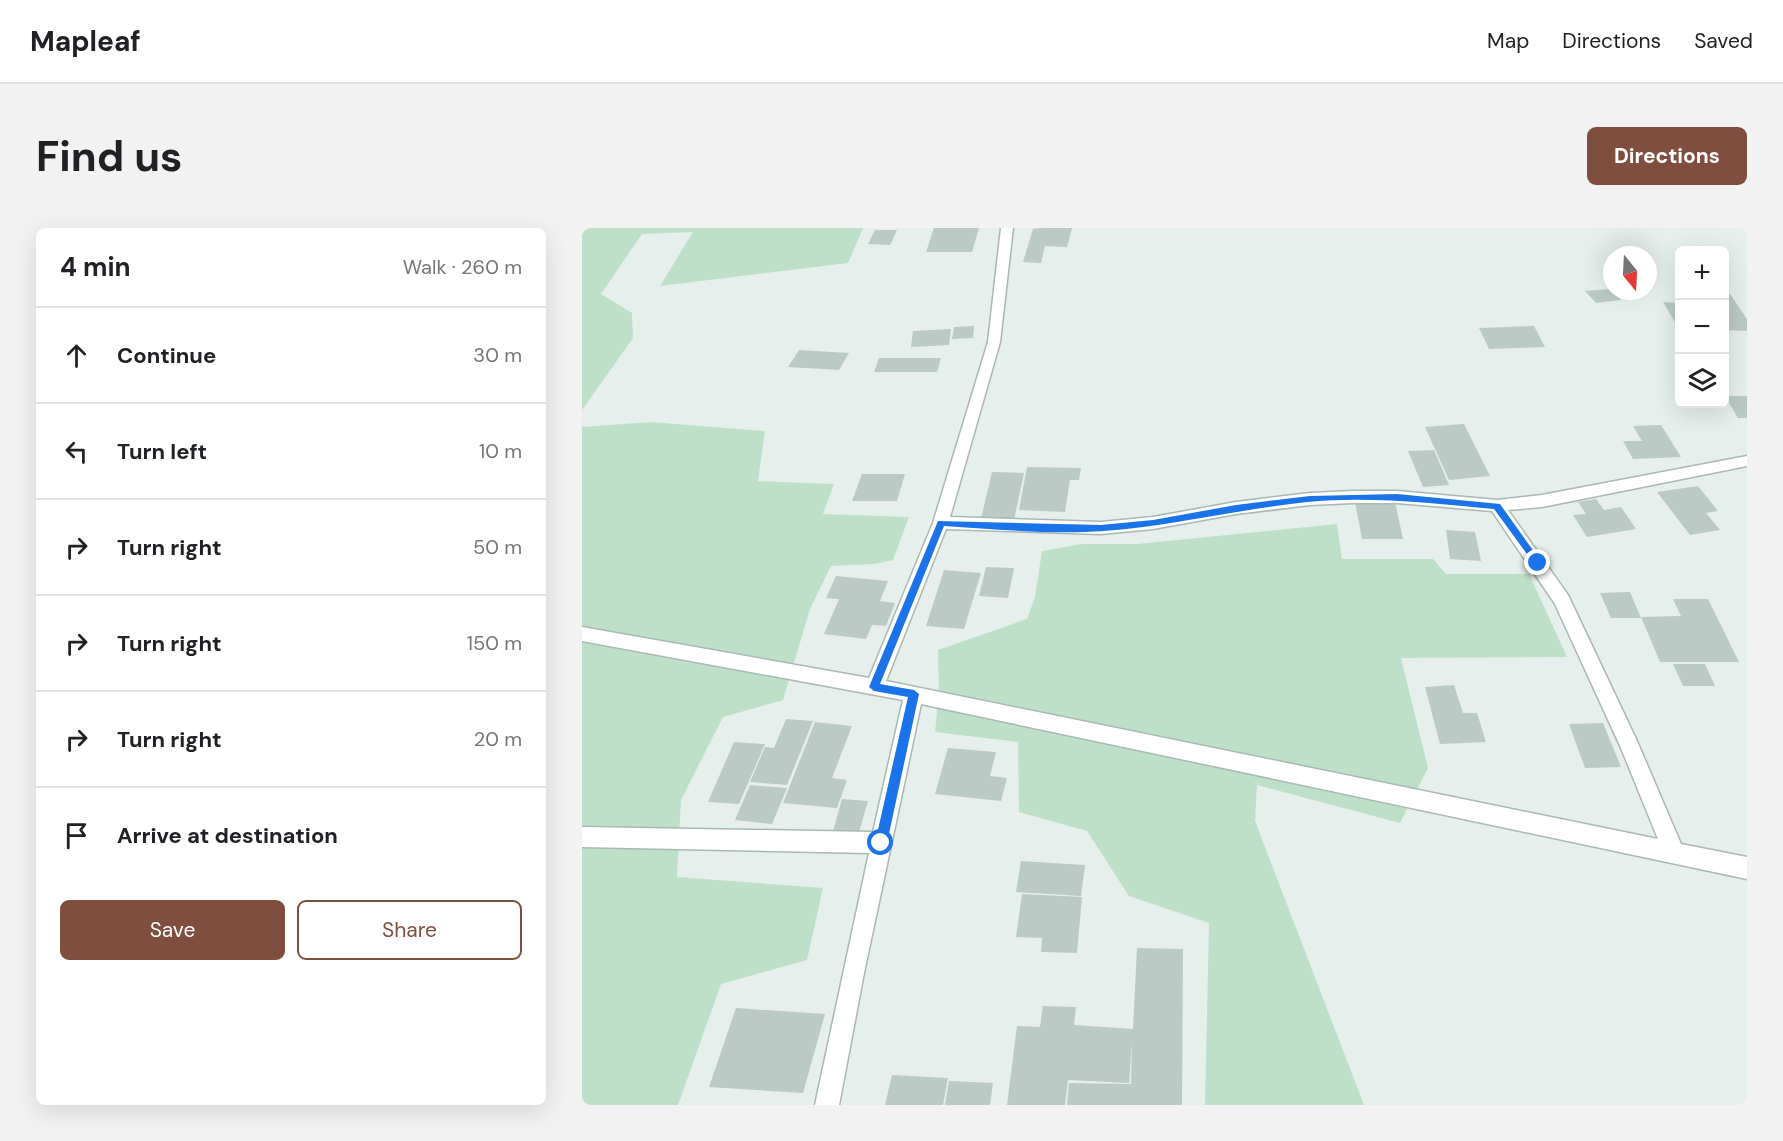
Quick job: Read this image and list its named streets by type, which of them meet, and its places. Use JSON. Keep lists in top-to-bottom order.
{
  "north": "bottom",
  "page": {
    "header": "Mapleaf",
    "nav": ["Map", "Directions", "Saved"],
    "buttons": [
      "Directions",
      ["Save", "Share"]
    ],
    "title": "Find us",
    "heading": ["4 min", "Walk · 260 m"],
    "map_buttons": ["+", "−"],
    "list": [
      ["Continue", "30 m"],
      ["Turn left", "10 m"],
      ["Turn right", "50 m"],
      ["Turn right", "150 m"],
      ["Turn right", "20 m"],
      "Arrive at destination"
    ]
  }
}
